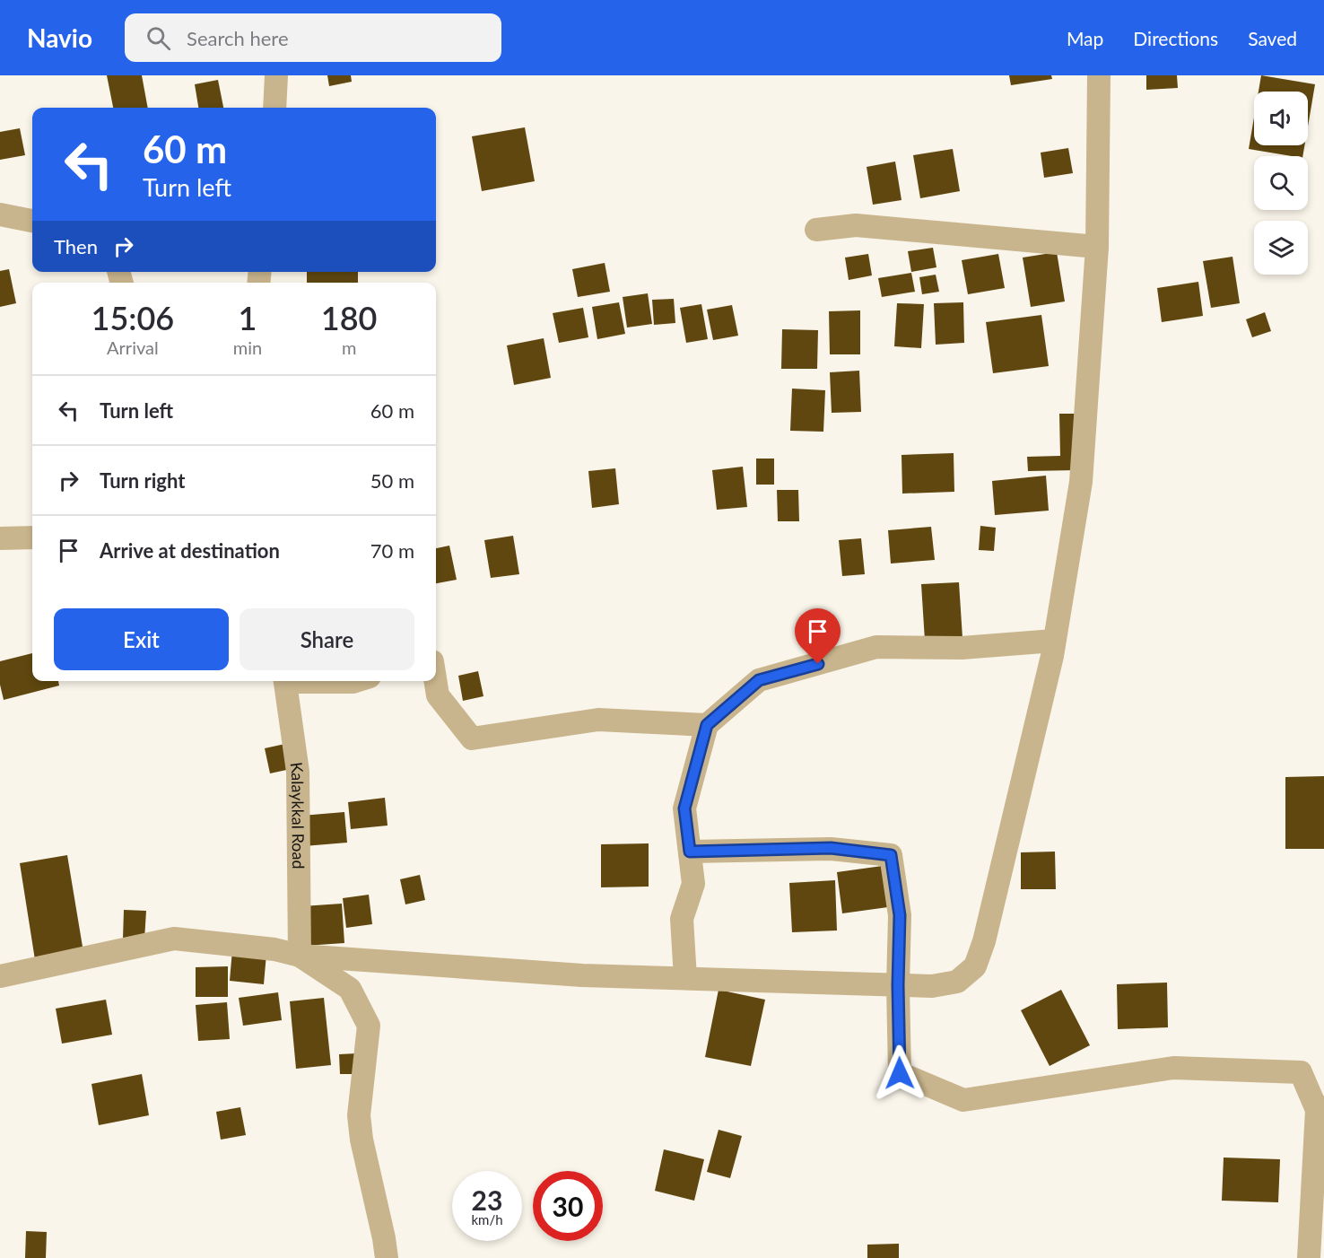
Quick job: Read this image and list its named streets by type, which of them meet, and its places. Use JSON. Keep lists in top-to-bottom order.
{
  "streets": {
    "street": ["Kalaykkal Road"]
  },
  "page": {
    "header": "Navio",
    "search": "Search here",
    "nav": ["Map", "Directions", "Saved"],
    "turn": ["60 m", "Turn left"],
    "then": "Then",
    "eta": [
      "15:06",
      "Arrival",
      "1",
      "min",
      "180",
      "m"
    ],
    "list": [
      {
        "name": "Turn left",
        "value": "60 m"
      },
      {
        "name": "Turn right",
        "value": "50 m"
      },
      {
        "name": "Arrive at destination",
        "value": "70 m"
      }
    ],
    "buttons": ["Exit", "Share"],
    "speed": "23 km/h",
    "limit": "30"
  }
}
